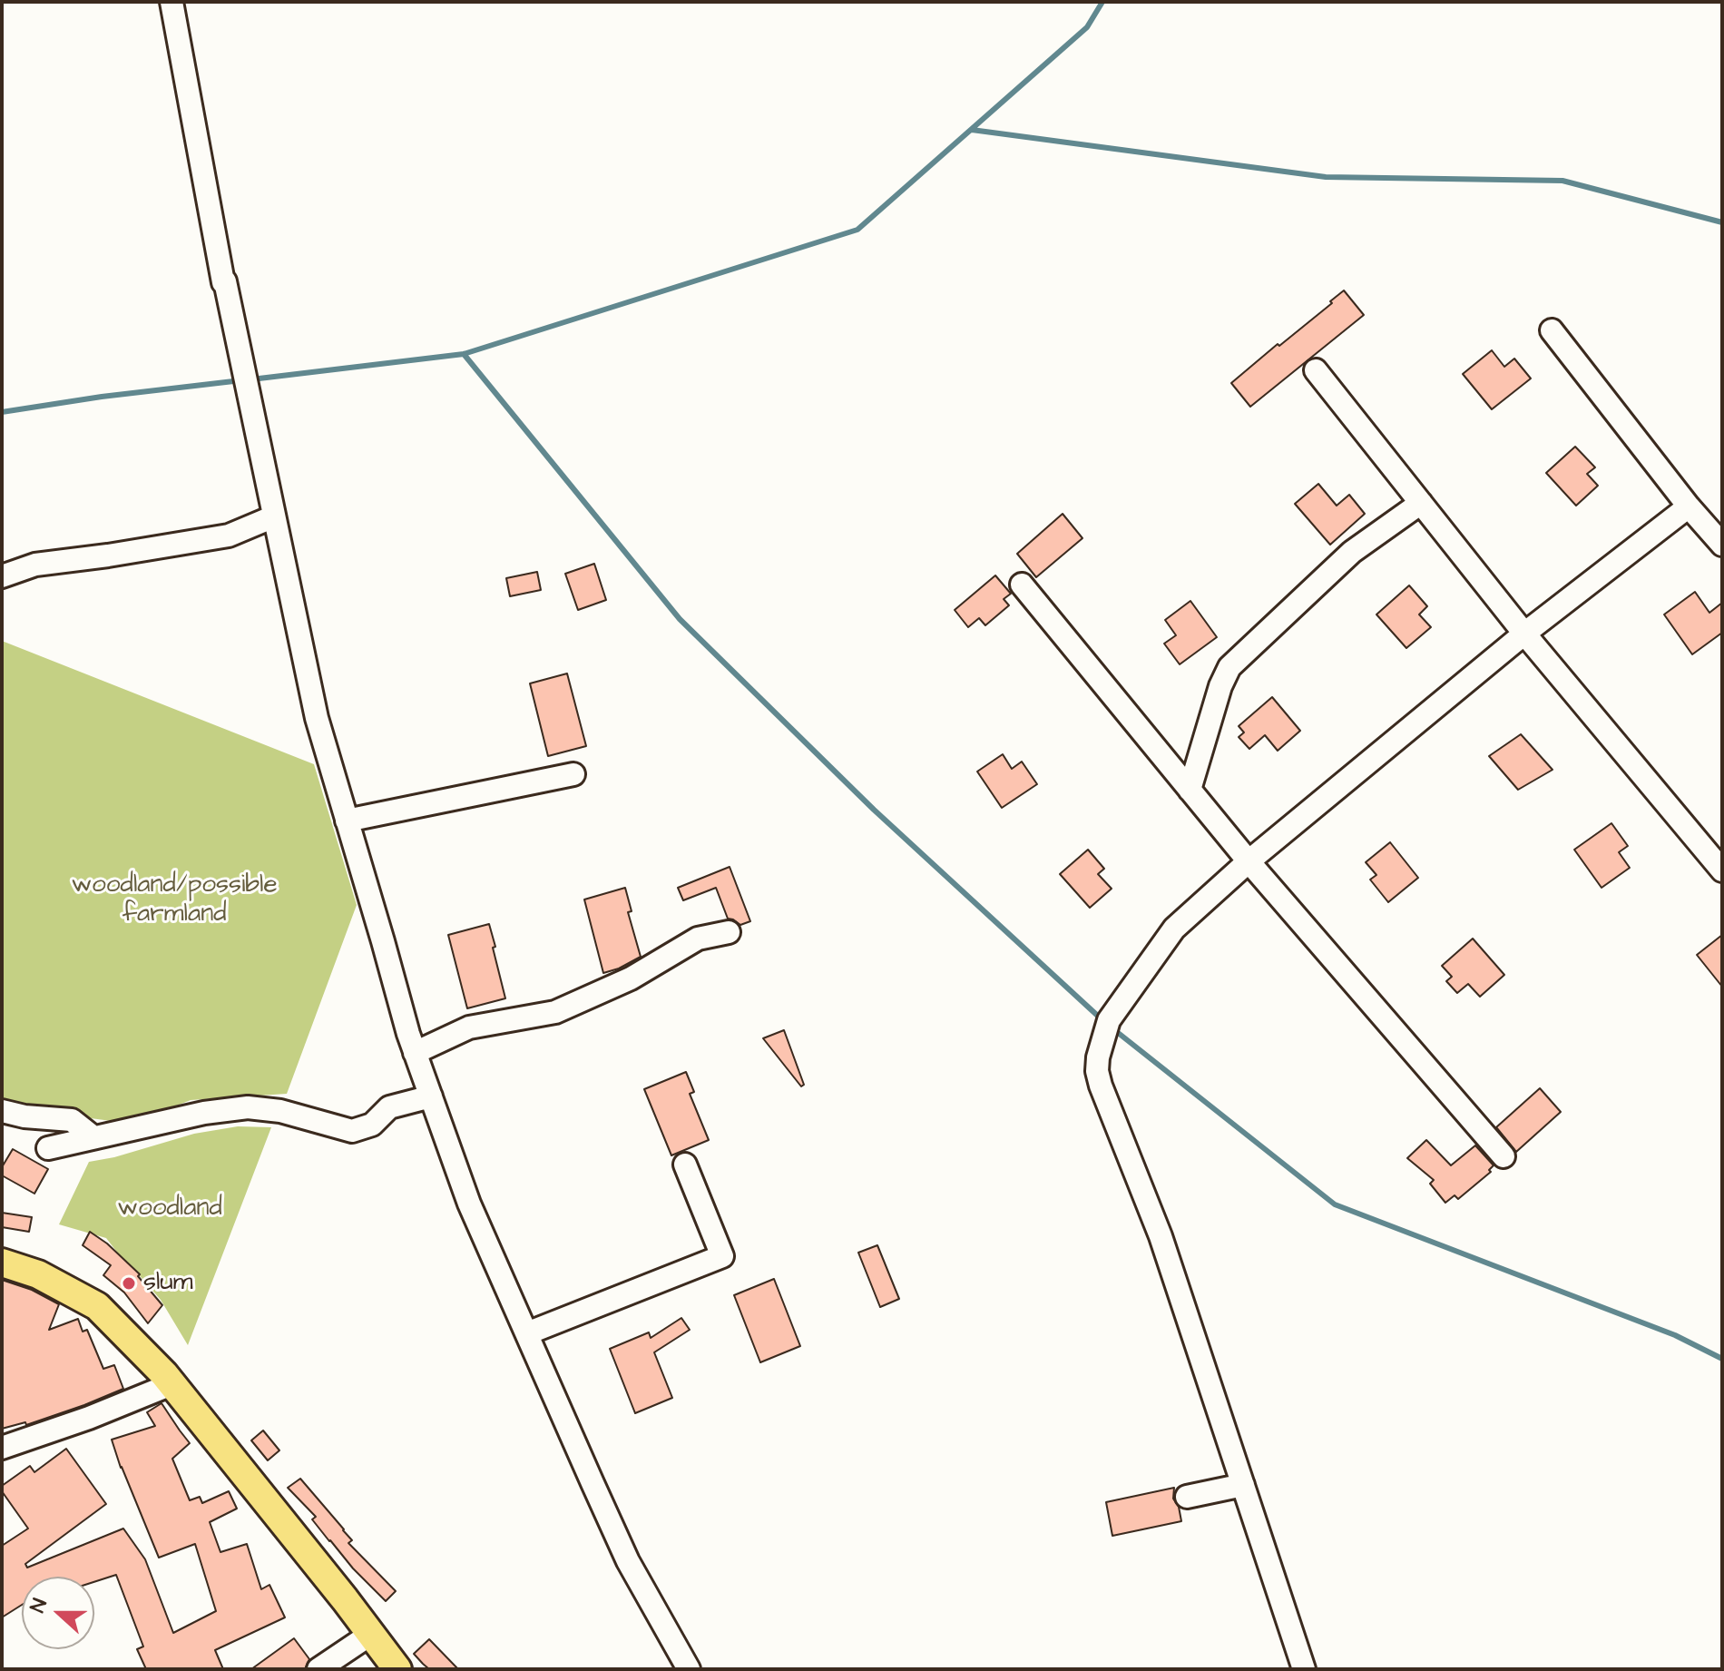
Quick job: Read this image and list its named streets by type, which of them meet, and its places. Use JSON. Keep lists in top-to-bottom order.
{
  "parks": ["woodland/possible farmland", "woodland"],
  "places": ["slum"],
  "north": "left"
}
